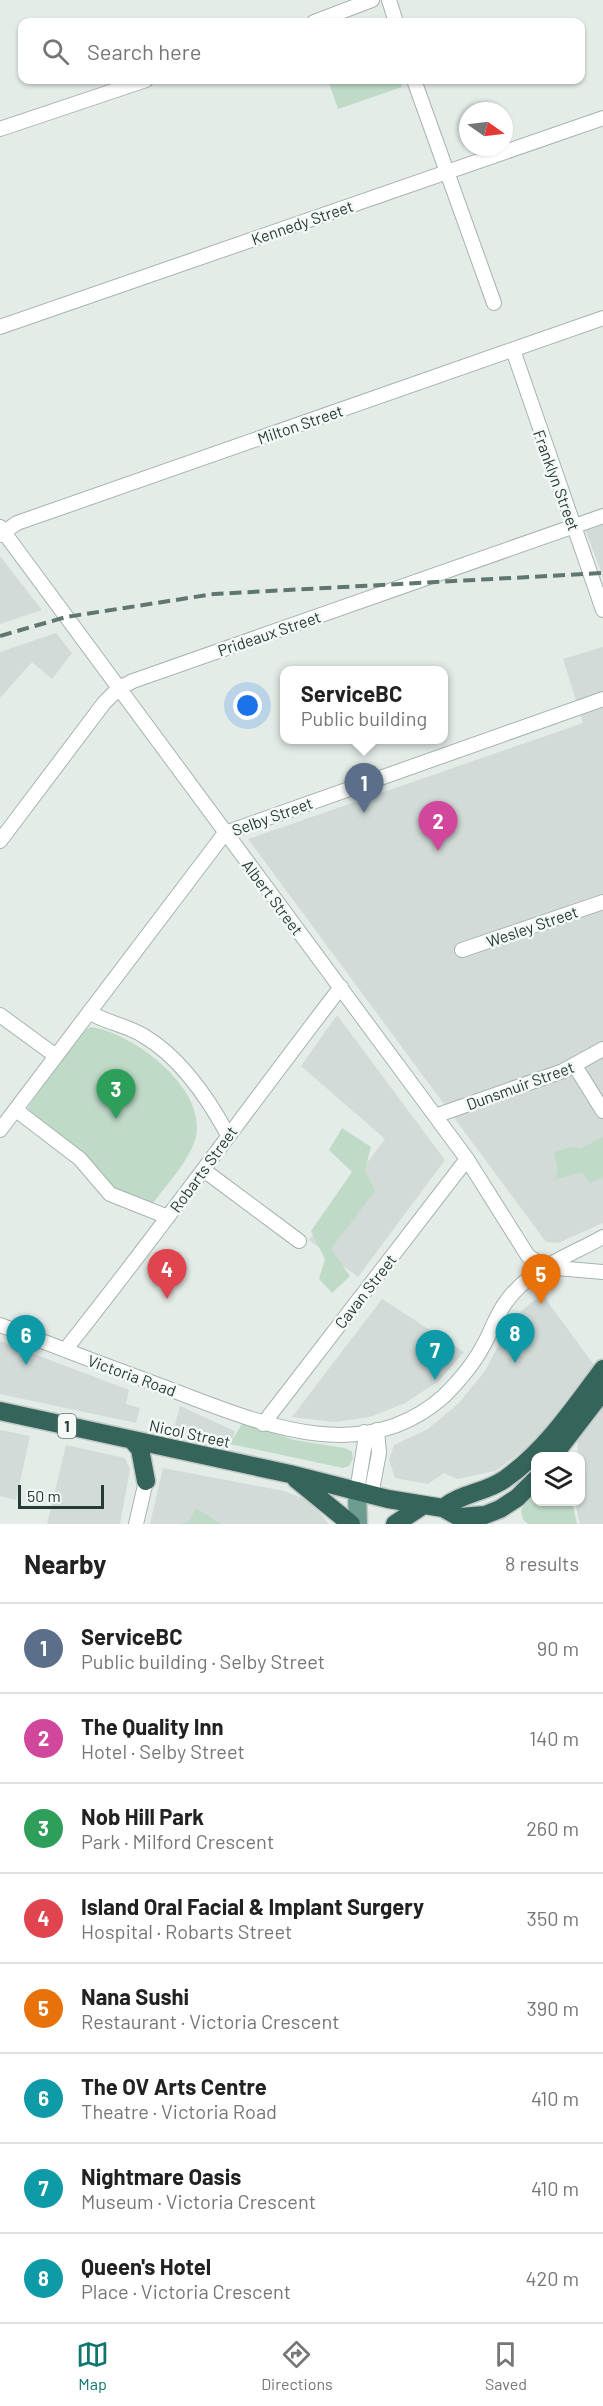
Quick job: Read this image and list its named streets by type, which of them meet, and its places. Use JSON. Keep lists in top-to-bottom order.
{
  "streets": {
    "highway": ["1", "Nicol Street"],
    "street": [
      "Kennedy Street",
      "Milton Street",
      "Franklyn Street",
      "Prideaux Street",
      "Selby Street",
      "Albert Street",
      "Wesley Street",
      "Dunsmuir Street",
      "Robarts Street",
      "Cavan Street",
      "Victoria Road"
    ]
  },
  "crossings": [
    ["Milton Street", "Franklyn Street"],
    ["Milton Street", "Albert Street"],
    ["Franklyn Street", "Prideaux Street"],
    ["Prideaux Street", "Albert Street"],
    ["Selby Street", "Albert Street"],
    ["Albert Street", "Dunsmuir Street"],
    ["Albert Street", "Robarts Street"],
    ["Albert Street", "Cavan Street"],
    ["Albert Street", "Victoria Road"],
    ["Robarts Street", "Victoria Road"],
    ["Cavan Street", "Victoria Road"],
    ["1", "Nicol Street"]
  ],
  "scale_bar": "50 m",
  "north": "right",
  "page": {
    "search": "Search here",
    "popup": ["ServiceBC", "Public building"],
    "pins": [
      "1",
      "2",
      "3",
      "4",
      "5",
      "8",
      "6",
      "7"
    ],
    "scale": "50 m",
    "heading": ["Nearby", "8 results"],
    "list": [
      {
        "mark": "1",
        "name": "ServiceBC",
        "note": "Public building · Selby Street",
        "value": "90 m"
      },
      {
        "mark": "2",
        "name": "The Quality Inn",
        "note": "Hotel · Selby Street",
        "value": "140 m"
      },
      {
        "mark": "3",
        "name": "Nob Hill Park",
        "note": "Park · Milford Crescent",
        "value": "260 m"
      },
      {
        "mark": "4",
        "name": "Island Oral Facial & Implant Surgery",
        "note": "Hospital · Robarts Street",
        "value": "350 m"
      },
      {
        "mark": "5",
        "name": "Nana Sushi",
        "note": "Restaurant · Victoria Crescent",
        "value": "390 m"
      },
      {
        "mark": "6",
        "name": "The OV Arts Centre",
        "note": "Theatre · Victoria Road",
        "value": "410 m"
      },
      {
        "mark": "7",
        "name": "Nightmare Oasis",
        "note": "Museum · Victoria Crescent",
        "value": "410 m"
      },
      {
        "mark": "8",
        "name": "Queen's Hotel",
        "note": "Place · Victoria Crescent",
        "value": "420 m"
      }
    ],
    "nav": ["Map", "Directions", "Saved"]
  }
}
